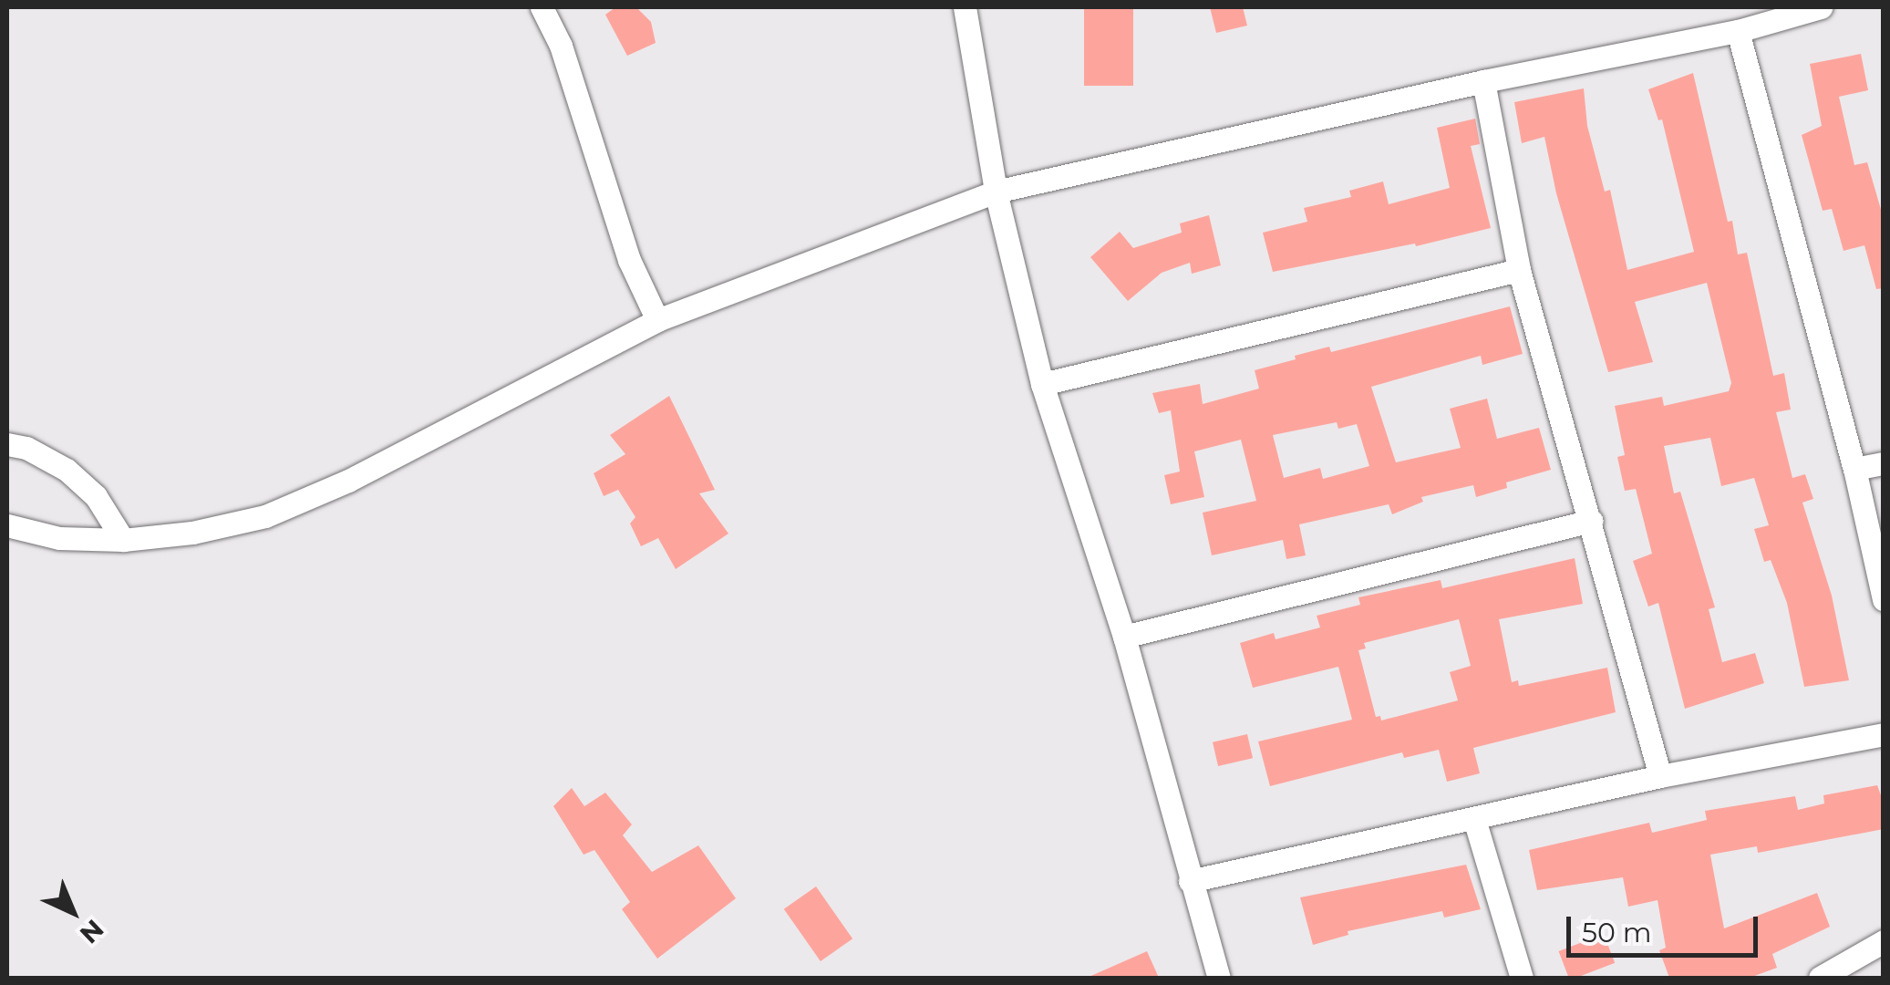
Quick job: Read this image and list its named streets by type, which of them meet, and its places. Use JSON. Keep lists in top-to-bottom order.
{
  "scale_bar": "50 m",
  "north": "bottom right"
}
